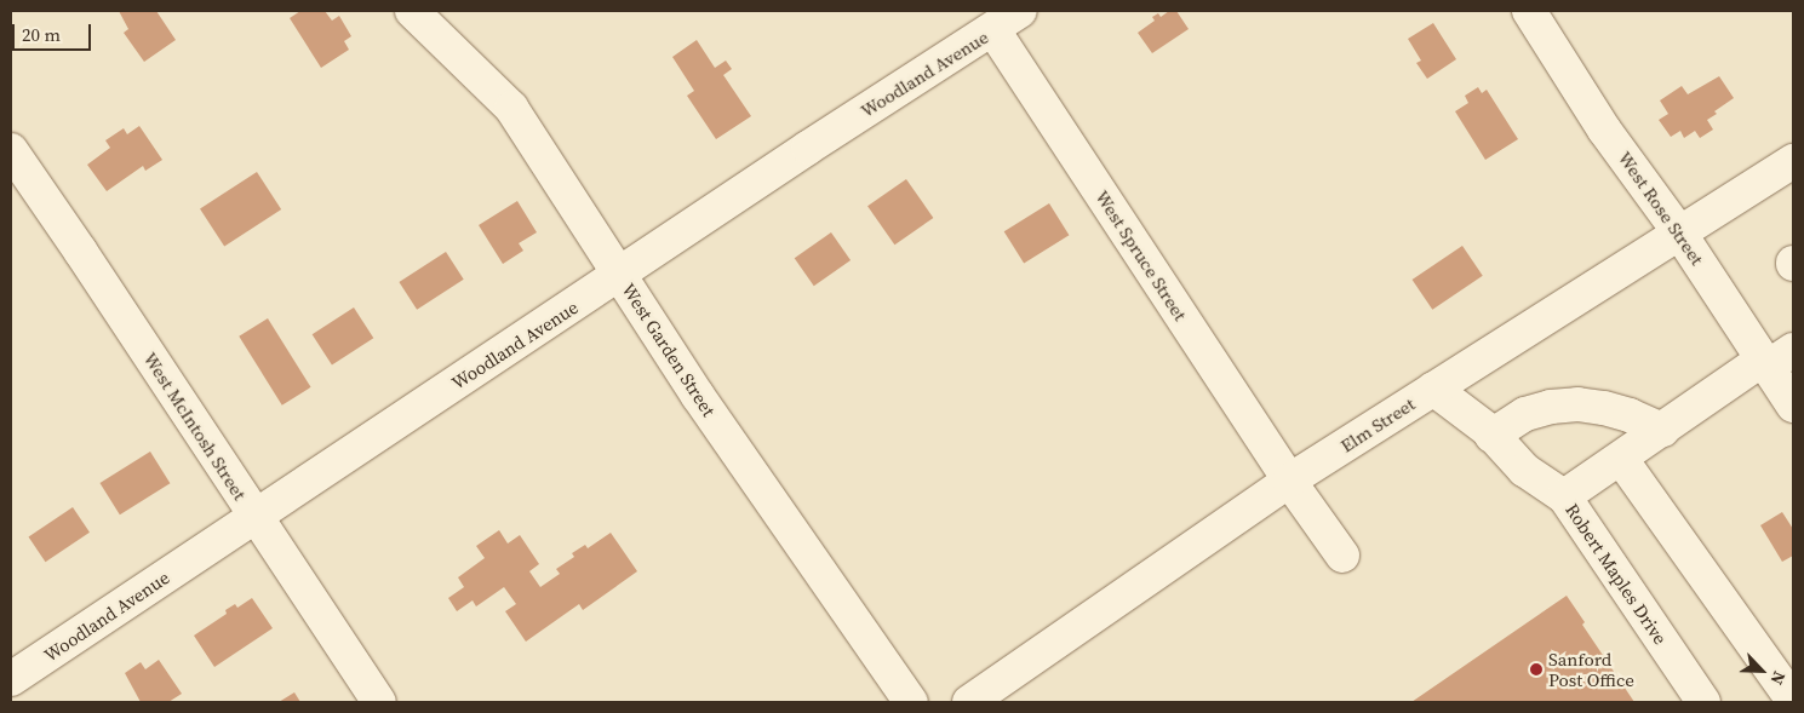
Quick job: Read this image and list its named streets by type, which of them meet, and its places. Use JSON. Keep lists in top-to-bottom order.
{
  "streets": {
    "street": [
      "Woodland Avenue",
      "West Rose Street",
      "West Spruce Street",
      "West Garden Street",
      "Elm Street",
      "West McIntosh Street",
      "Robert Maples Drive"
    ]
  },
  "crossings": [
    ["Woodland Avenue", "West Spruce Street"],
    ["Woodland Avenue", "West Garden Street"],
    ["Woodland Avenue", "West McIntosh Street"],
    ["West Rose Street", "Elm Street"],
    ["West Spruce Street", "Elm Street"],
    ["Elm Street", "Robert Maples Drive"]
  ],
  "places": ["Sanford Post Office"],
  "scale_bar": "20 m",
  "north": "bottom right"
}
